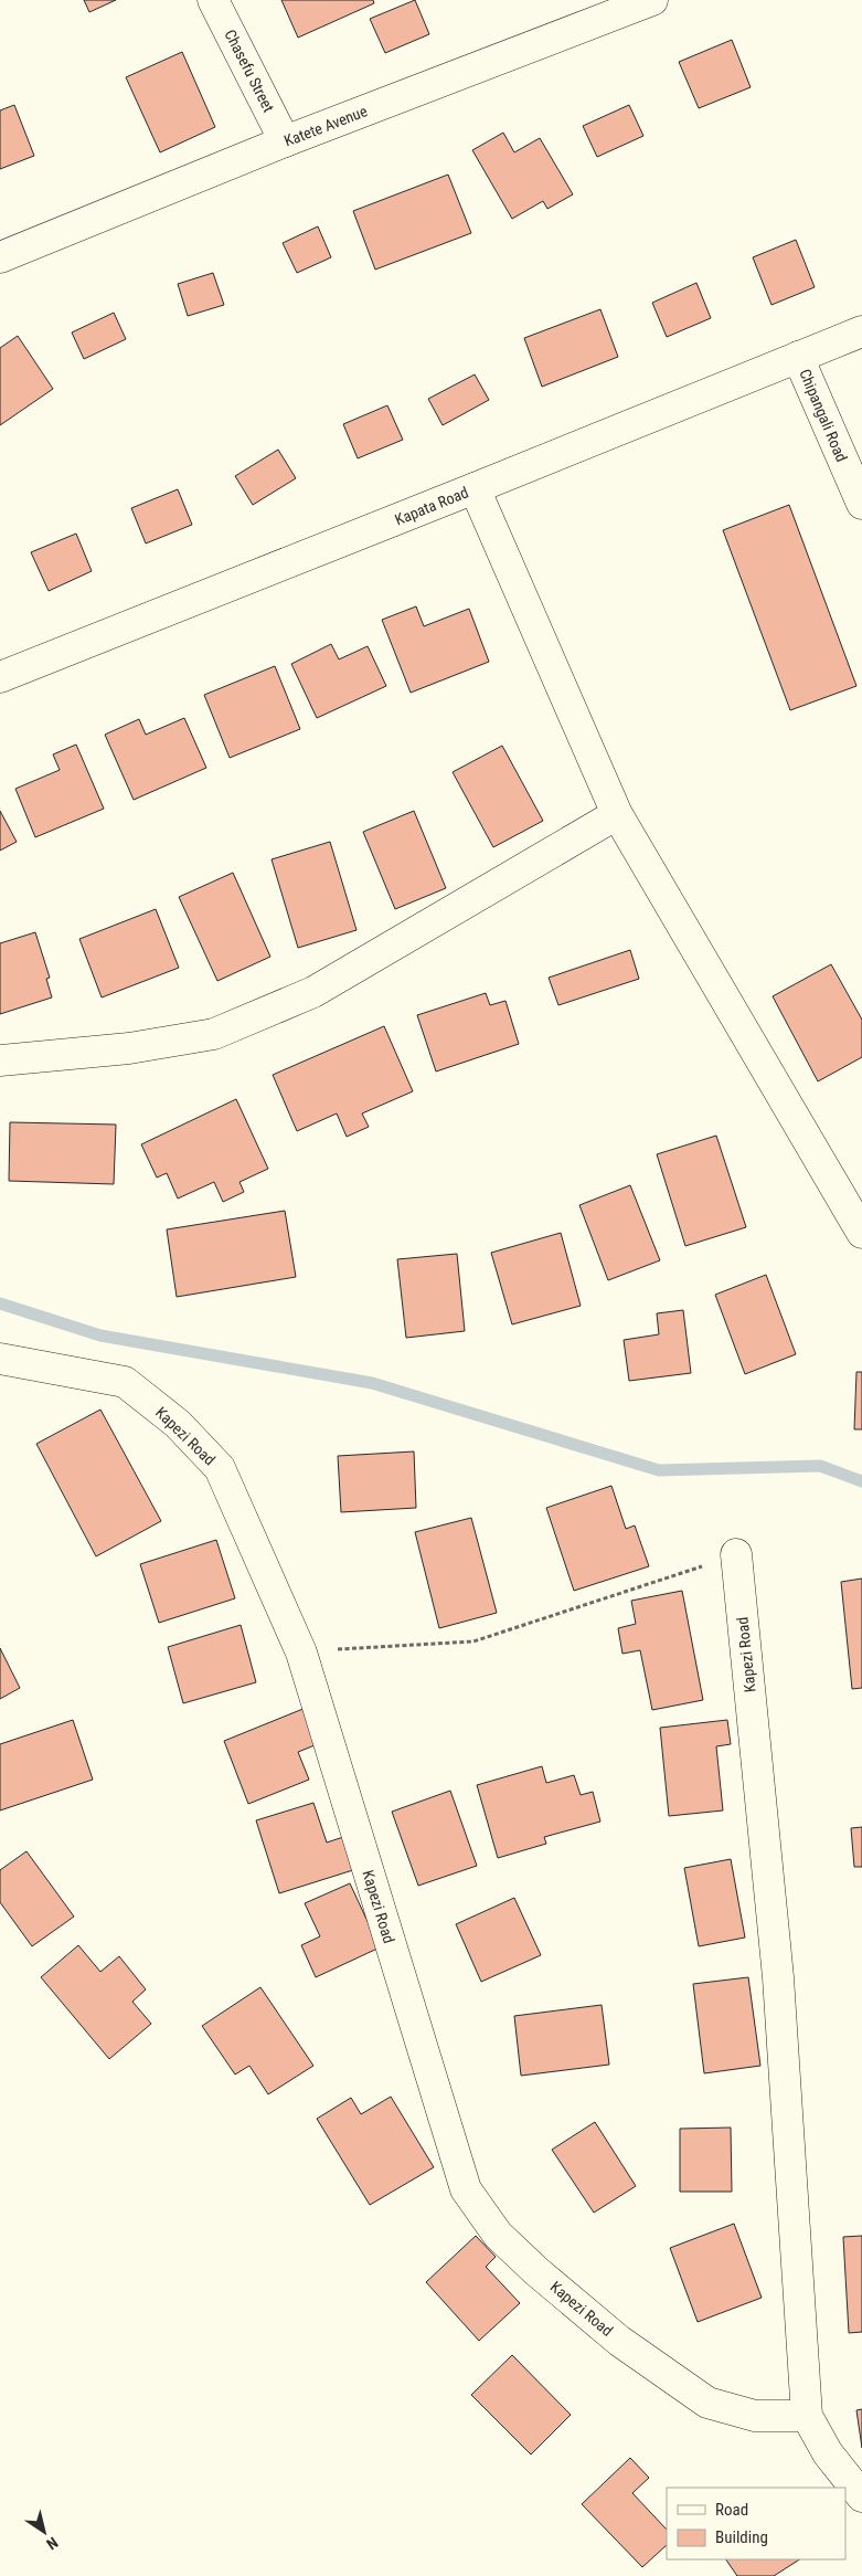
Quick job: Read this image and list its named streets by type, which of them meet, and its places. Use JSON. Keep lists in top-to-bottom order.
{
  "streets": {
    "street": [
      "Chasefu Street",
      "Katete Avenue",
      "Chipangali Road",
      "Kapata Road",
      "Kapezi Road"
    ]
  },
  "crossings": [
    ["Chasefu Street", "Katete Avenue"],
    ["Chipangali Road", "Kapata Road"]
  ],
  "legend": ["Road", "Building"],
  "north": "bottom right"
}
